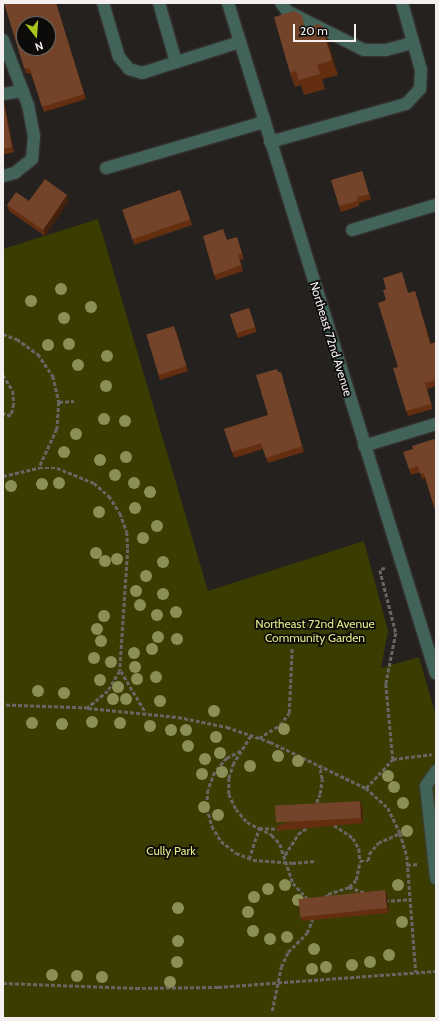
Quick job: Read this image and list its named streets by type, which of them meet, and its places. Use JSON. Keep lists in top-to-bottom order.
{
  "streets": {
    "street": ["Northeast 72nd Avenue"]
  },
  "parks": ["Northeast 72nd Avenue Community Garden", "Cully Park"],
  "scale_bar": "20 m",
  "north": "bottom"
}
